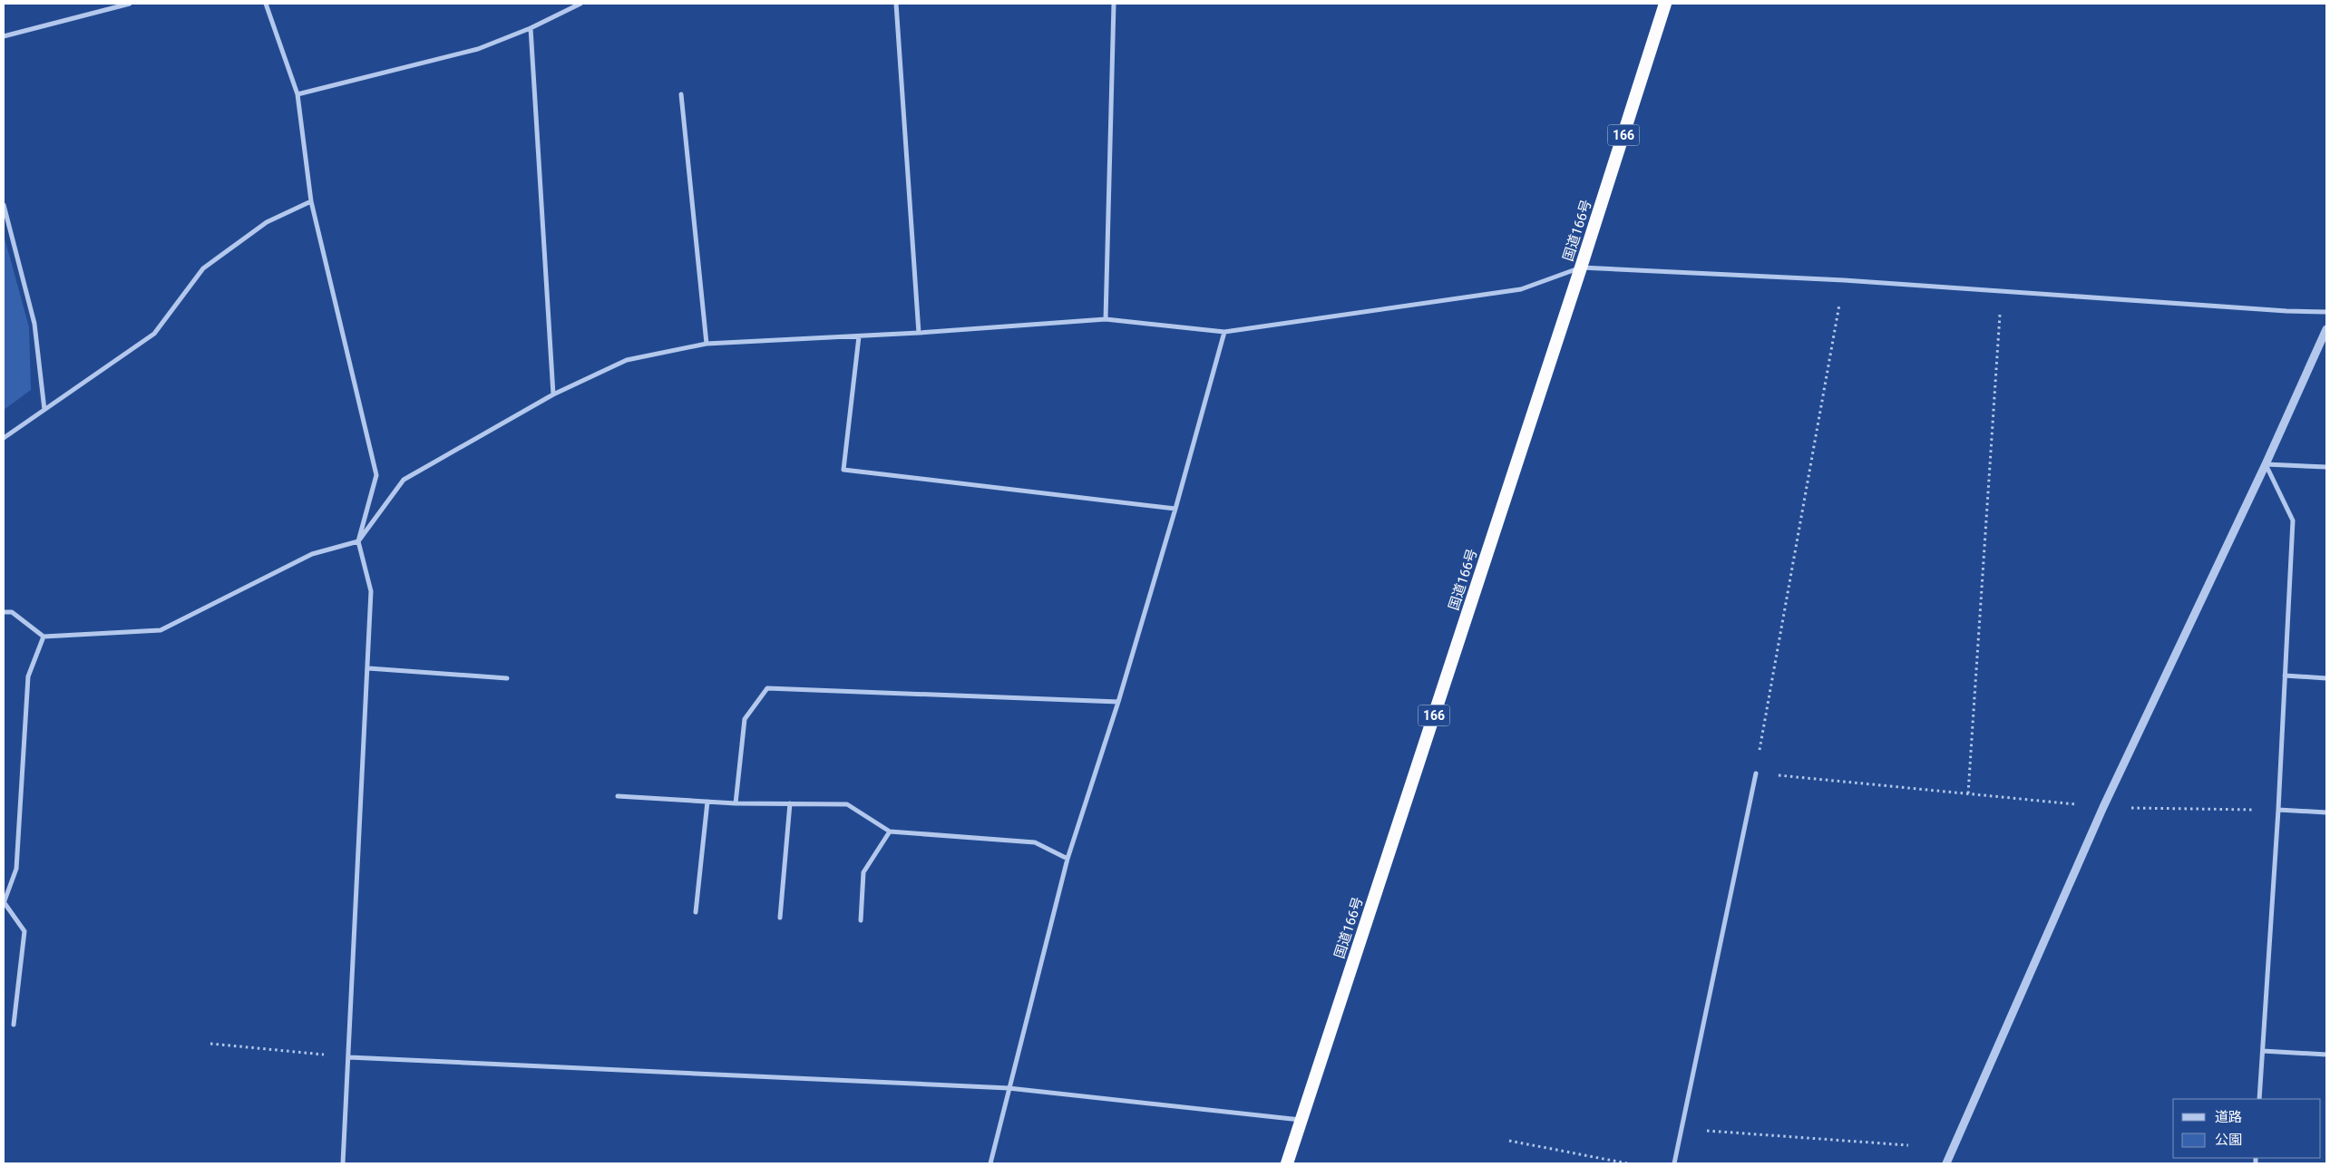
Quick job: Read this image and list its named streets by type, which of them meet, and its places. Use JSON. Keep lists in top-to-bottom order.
{
  "streets": {
    "highway": ["166", "国道166号"]
  },
  "legend": ["道路", "公園"]
}
